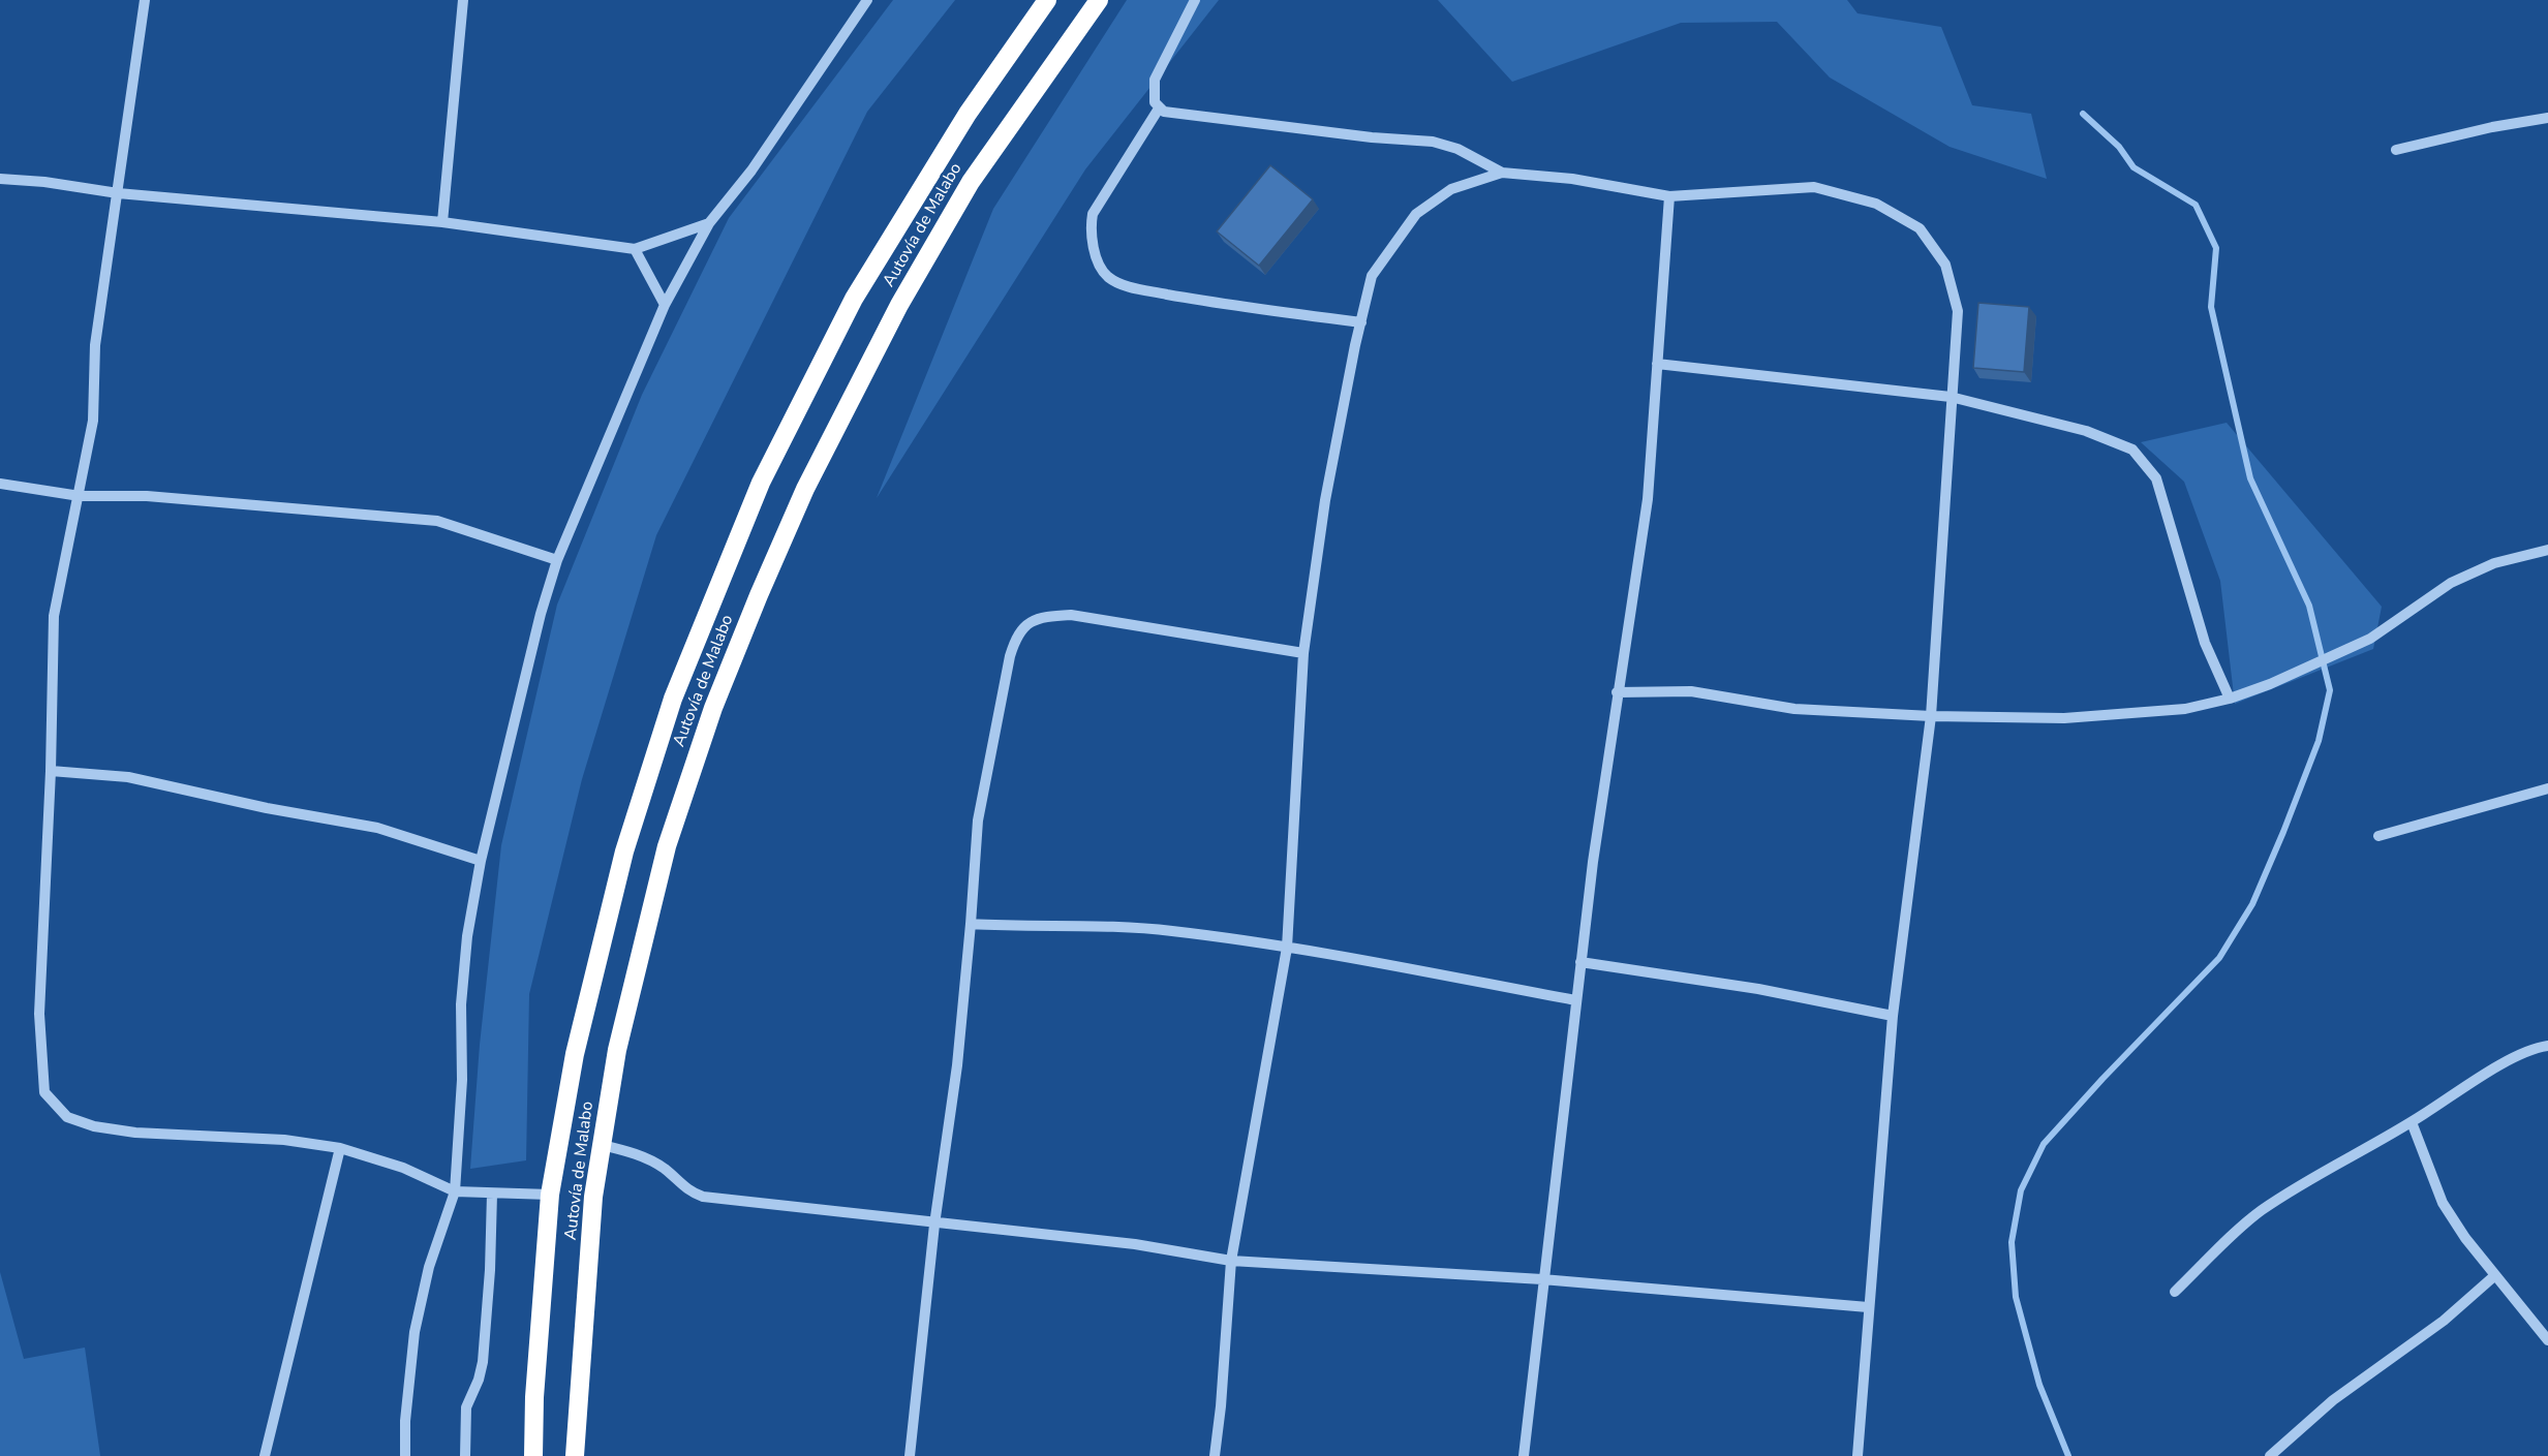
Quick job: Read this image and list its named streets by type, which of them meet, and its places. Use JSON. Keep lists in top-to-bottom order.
{
  "streets": {
    "highway": ["Autovía de Malabo"]
  }
}
